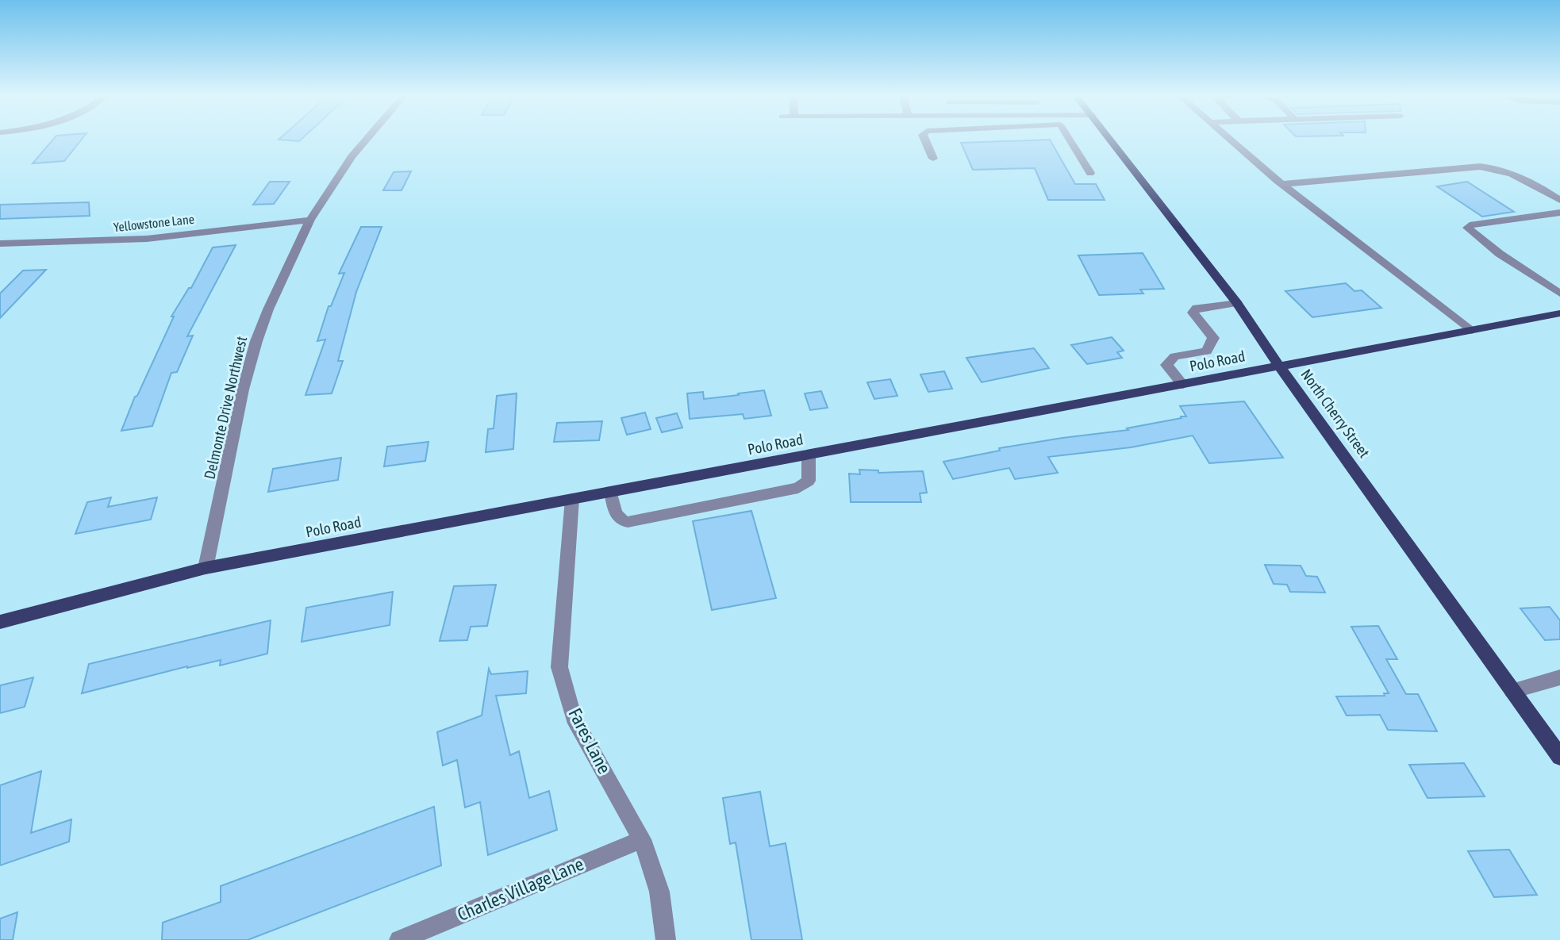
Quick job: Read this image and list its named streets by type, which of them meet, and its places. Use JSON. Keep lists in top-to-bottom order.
{
  "streets": {
    "main road": ["Polo Road", "North Cherry Street"],
    "street": [
      "Yellowstone Lane",
      "Delmonte Drive Northwest",
      "Fares Lane",
      "Charles Village Lane"
    ]
  },
  "crossings": [
    ["Yellowstone Lane", "Delmonte Drive Northwest"],
    ["Polo Road", "Delmonte Drive Northwest"],
    ["Polo Road", "North Cherry Street"],
    ["Polo Road", "Fares Lane"],
    ["Fares Lane", "Charles Village Lane"]
  ]
}
